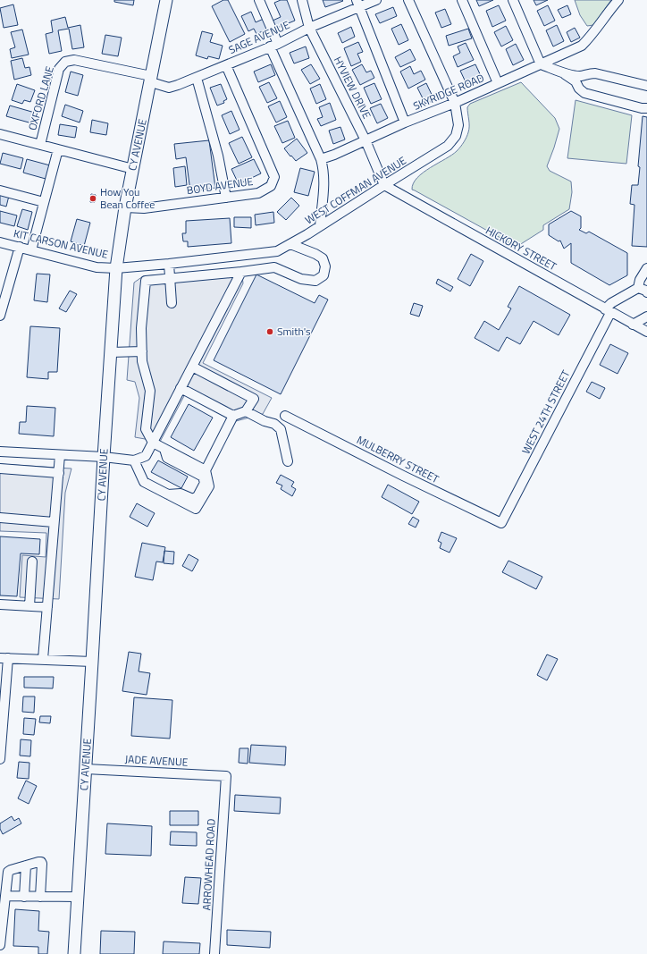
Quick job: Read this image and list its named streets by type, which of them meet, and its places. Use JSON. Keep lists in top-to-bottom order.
{
  "streets": {
    "main road": ["CY AVENUE"],
    "street": [
      "SAGE AVENUE",
      "HYVIEW DRIVE",
      "SKYRIDGE ROAD",
      "OXFORD LANE",
      "BOYD AVENUE",
      "WEST COFFMAN AVENUE",
      "KIT CARSON AVENUE",
      "HICKORY STREET",
      "WEST 24TH STREET",
      "MULBERRY STREET",
      "JADE AVENUE",
      "ARROWHEAD ROAD"
    ]
  },
  "crossings": [
    ["SAGE AVENUE", "HYVIEW DRIVE"],
    ["SAGE AVENUE", "OXFORD LANE"],
    ["SAGE AVENUE", "CY AVENUE"],
    ["SAGE AVENUE", "BOYD AVENUE"],
    ["HYVIEW DRIVE", "SKYRIDGE ROAD"],
    ["HYVIEW DRIVE", "WEST COFFMAN AVENUE"],
    ["HYVIEW DRIVE", "HICKORY STREET"],
    ["SKYRIDGE ROAD", "WEST COFFMAN AVENUE"],
    ["OXFORD LANE", "CY AVENUE"],
    ["CY AVENUE", "BOYD AVENUE"],
    ["CY AVENUE", "WEST COFFMAN AVENUE"],
    ["CY AVENUE", "KIT CARSON AVENUE"],
    ["CY AVENUE", "JADE AVENUE"],
    ["WEST COFFMAN AVENUE", "KIT CARSON AVENUE"],
    ["WEST COFFMAN AVENUE", "HICKORY STREET"],
    ["HICKORY STREET", "WEST 24TH STREET"],
    ["WEST 24TH STREET", "MULBERRY STREET"],
    ["JADE AVENUE", "ARROWHEAD ROAD"]
  ],
  "places": ["How You Bean Coffee", "Smith's"]
}
